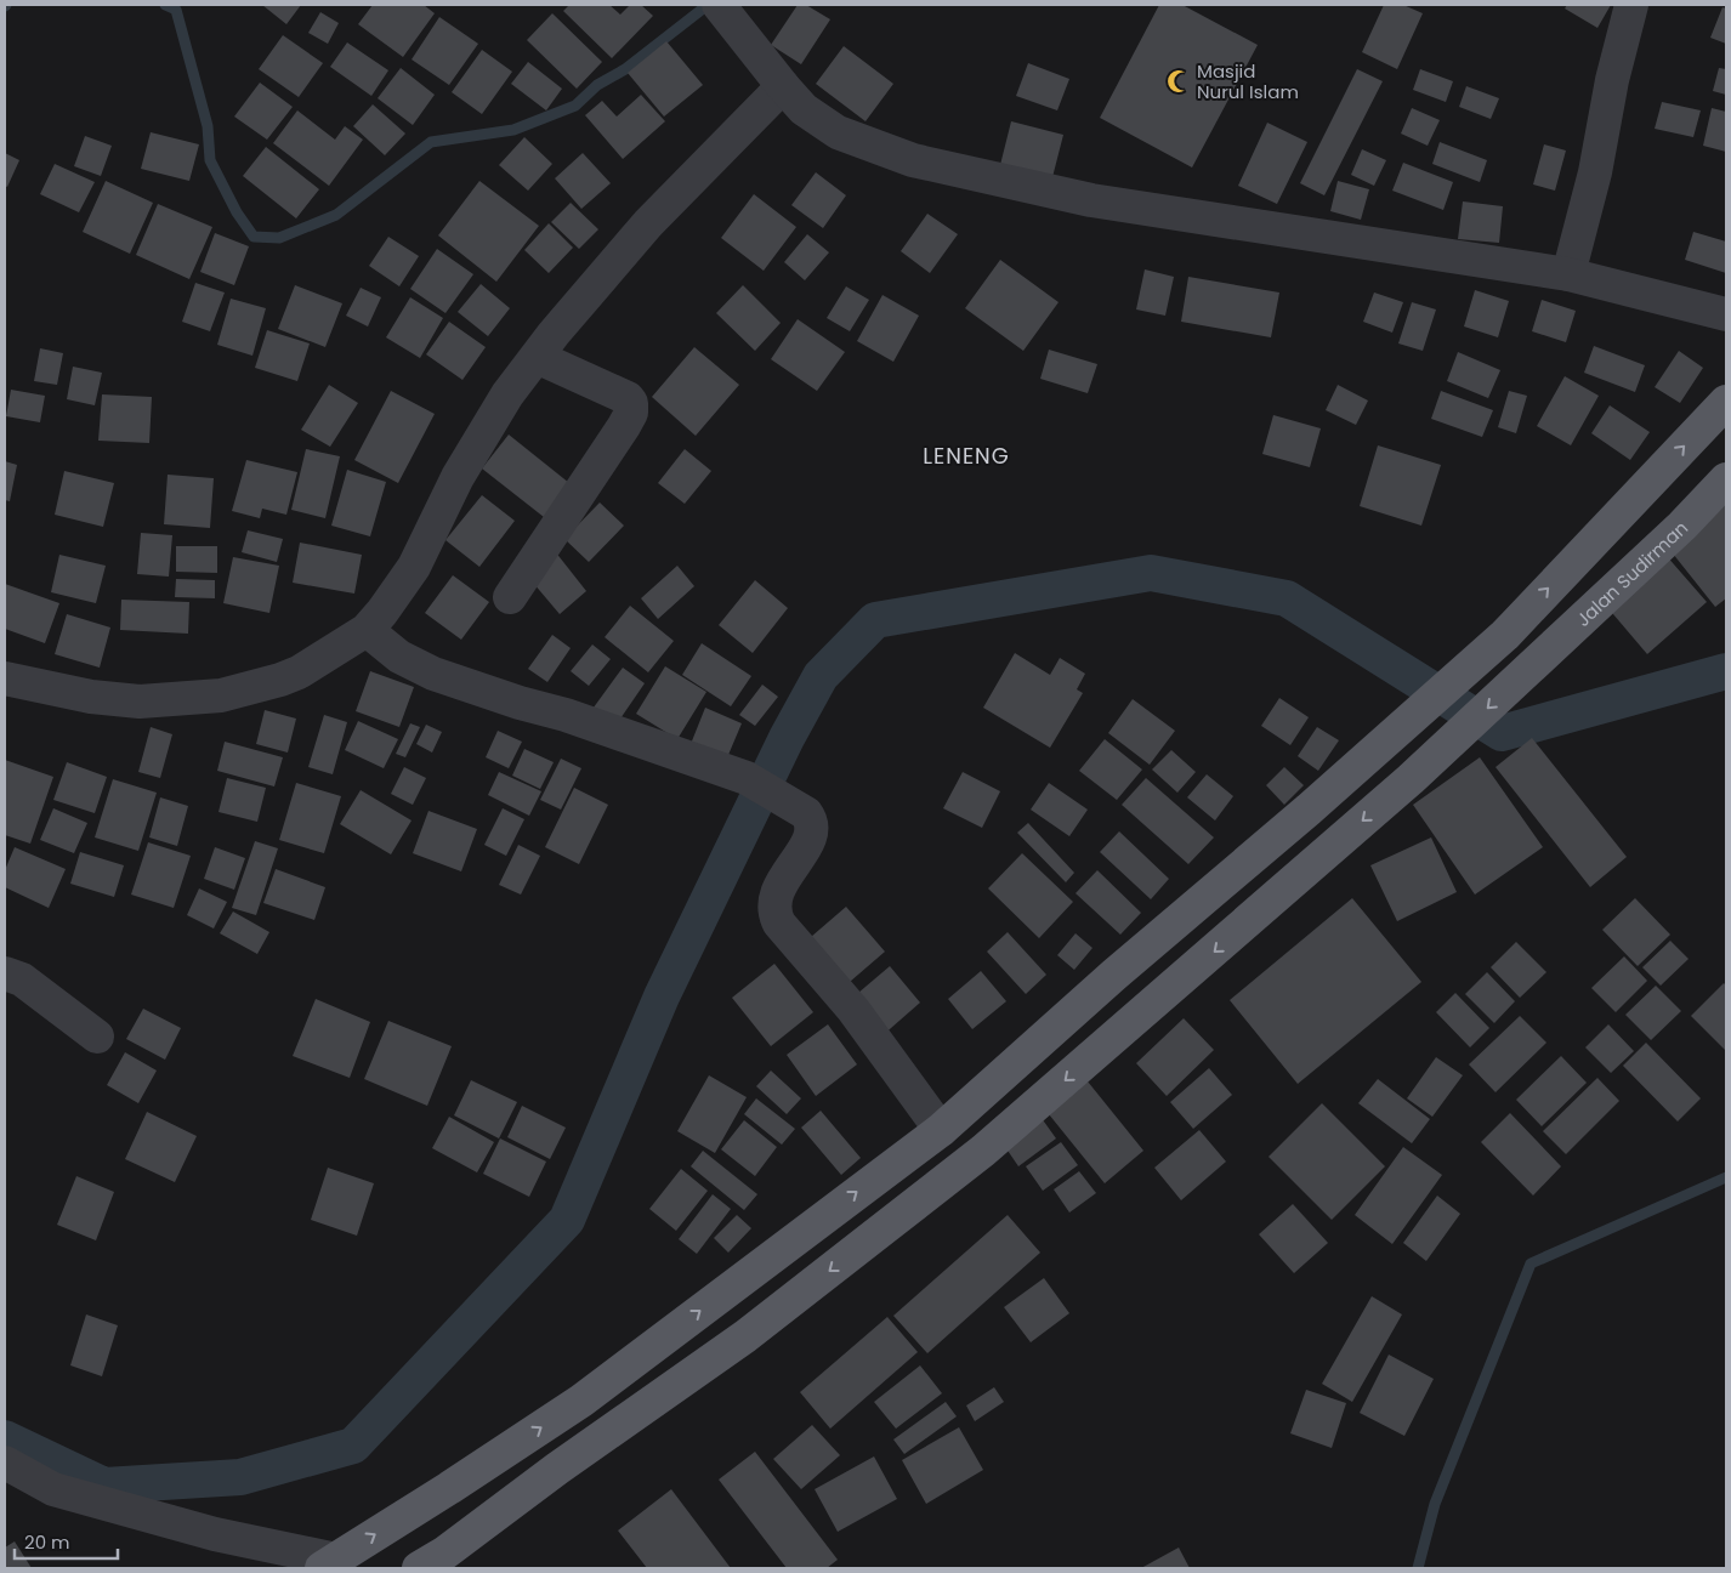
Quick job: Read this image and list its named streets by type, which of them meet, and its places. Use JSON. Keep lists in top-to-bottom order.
{
  "streets": {
    "main road": ["Jalan Sudirman"]
  },
  "districts": ["LENENG"],
  "places": {
    "mosque": ["Masjid Nurul Islam"]
  },
  "scale_bar": "20 m"
}
